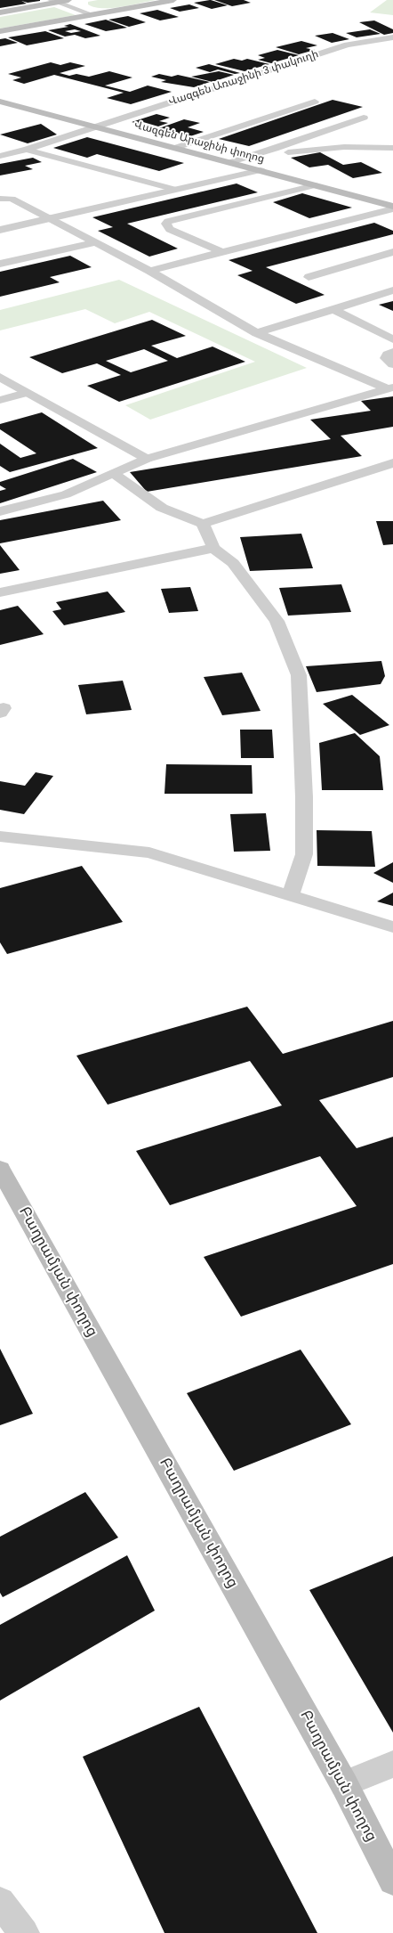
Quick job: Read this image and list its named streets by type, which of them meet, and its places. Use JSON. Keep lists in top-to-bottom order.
{
  "streets": {
    "main road": ["Վազգեն Արաջինի փողոց", "Բաղրամյան փողոց"],
    "street": ["Վազգեն Առաջինի 3 փակուղի"]
  },
  "crossings": [
    ["Վազգեն Առաջինի 3 փակուղի", "Վազգեն Արաջինի փողոց"]
  ]
}
